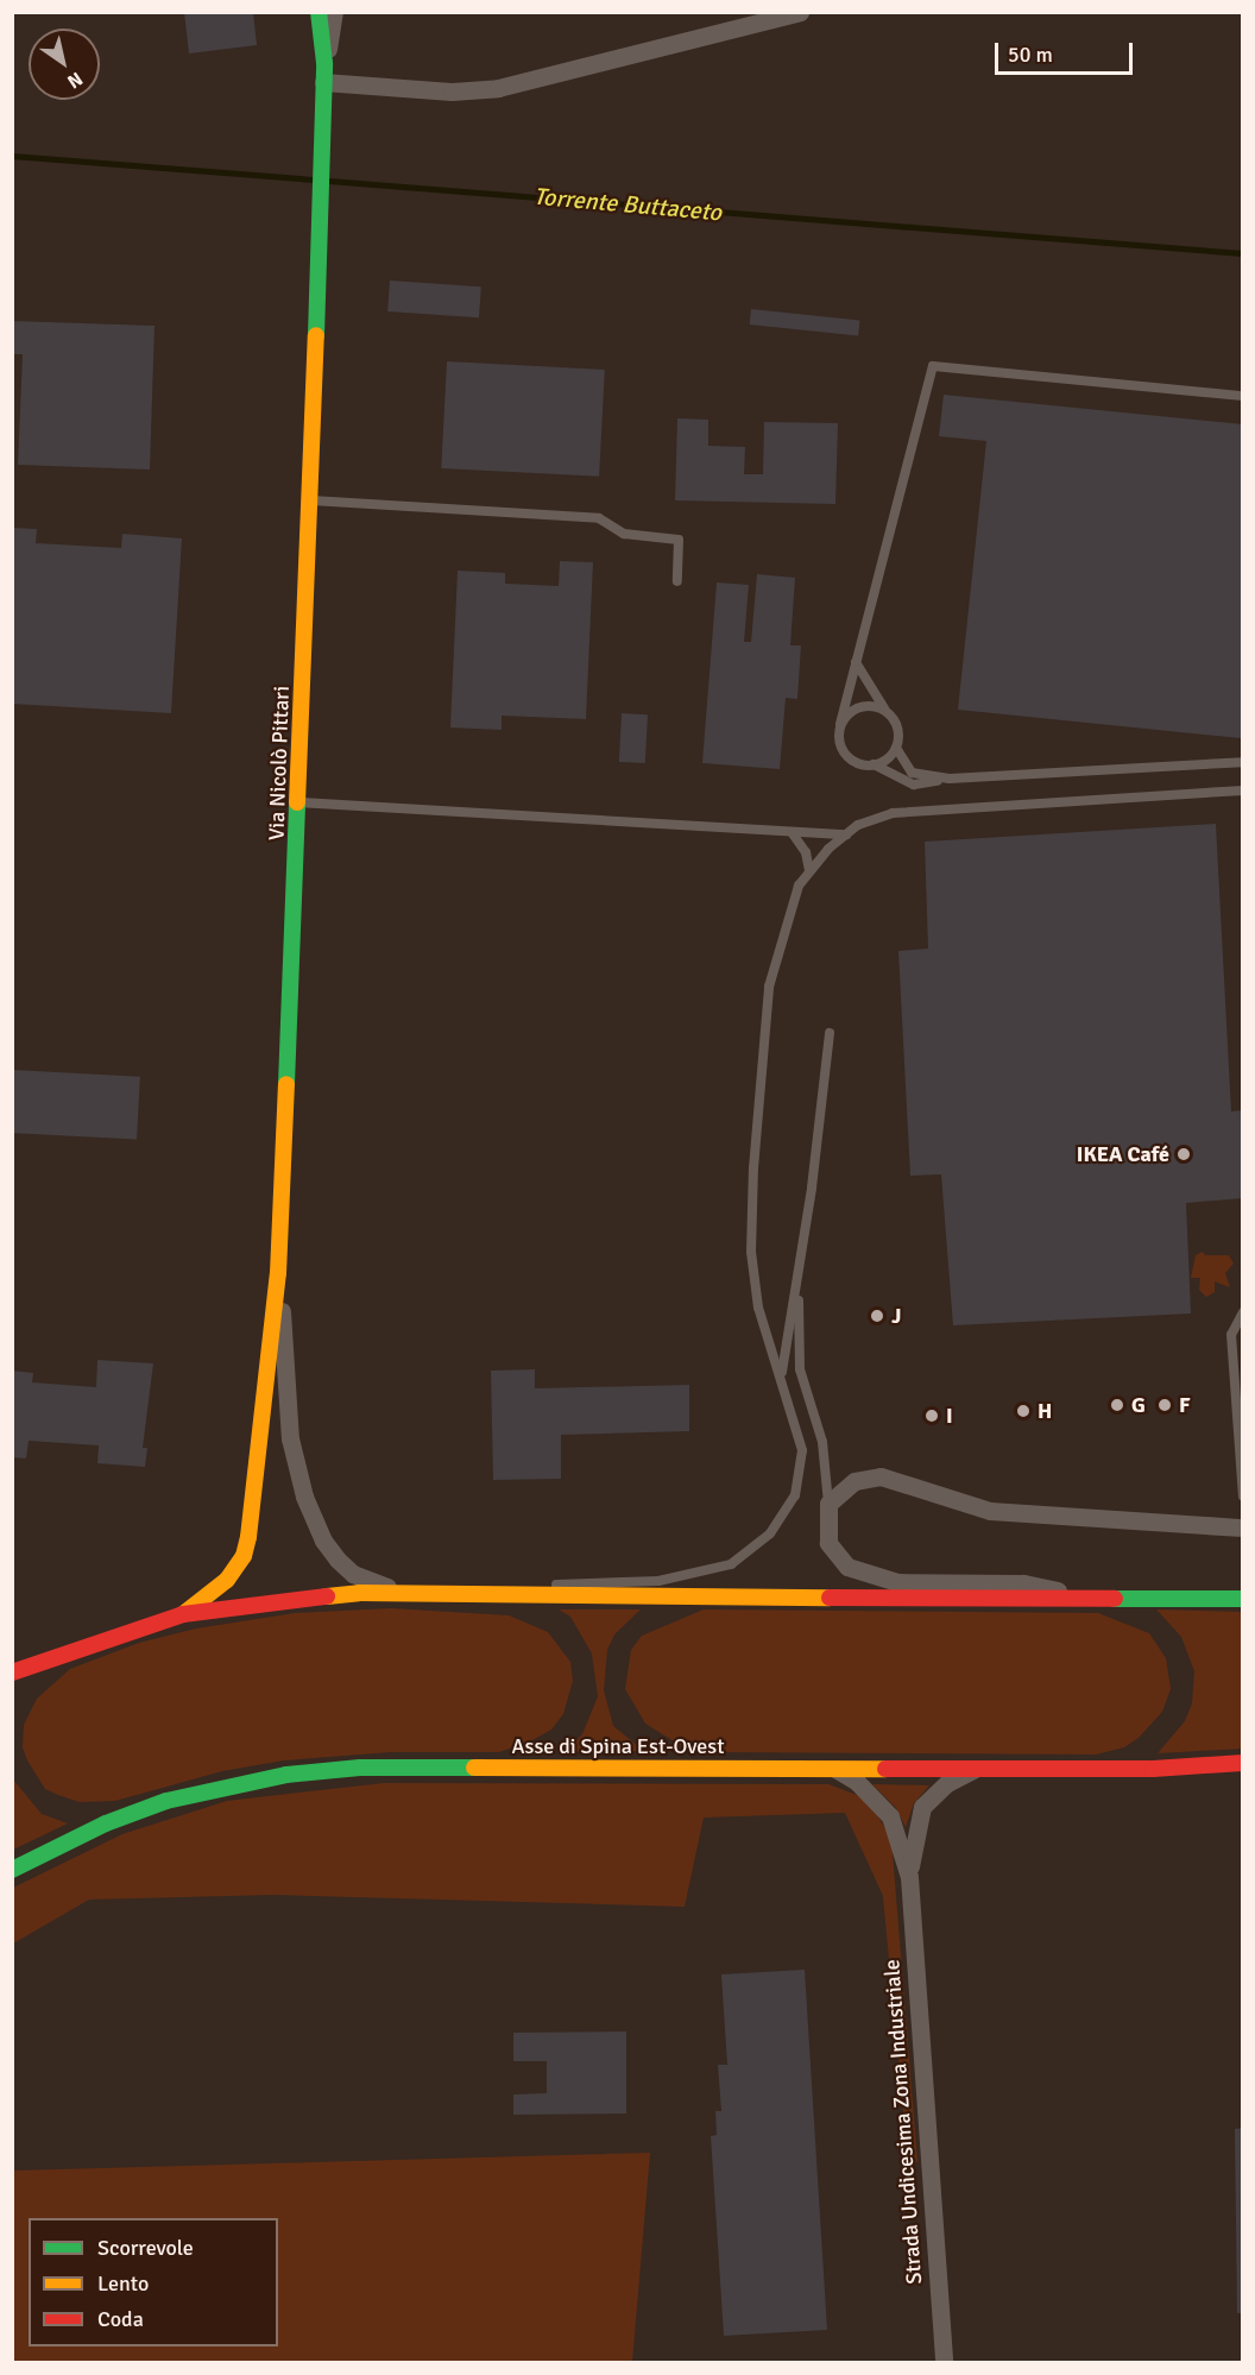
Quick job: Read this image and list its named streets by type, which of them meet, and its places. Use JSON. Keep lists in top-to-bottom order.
{
  "streets": {
    "main road": ["Via Nicolò Pittari", "Asse di Spina Est-Ovest"],
    "street": ["Strada Undicesima Zona Industriale"]
  },
  "water": ["Torrente Buttaceto"],
  "places": [
    "IKEA Café",
    "J",
    "G",
    "F",
    "H",
    "I"
  ],
  "legend": ["Scorrevole", "Lento", "Coda"],
  "scale_bar": "50 m",
  "north": "bottom right"
}
